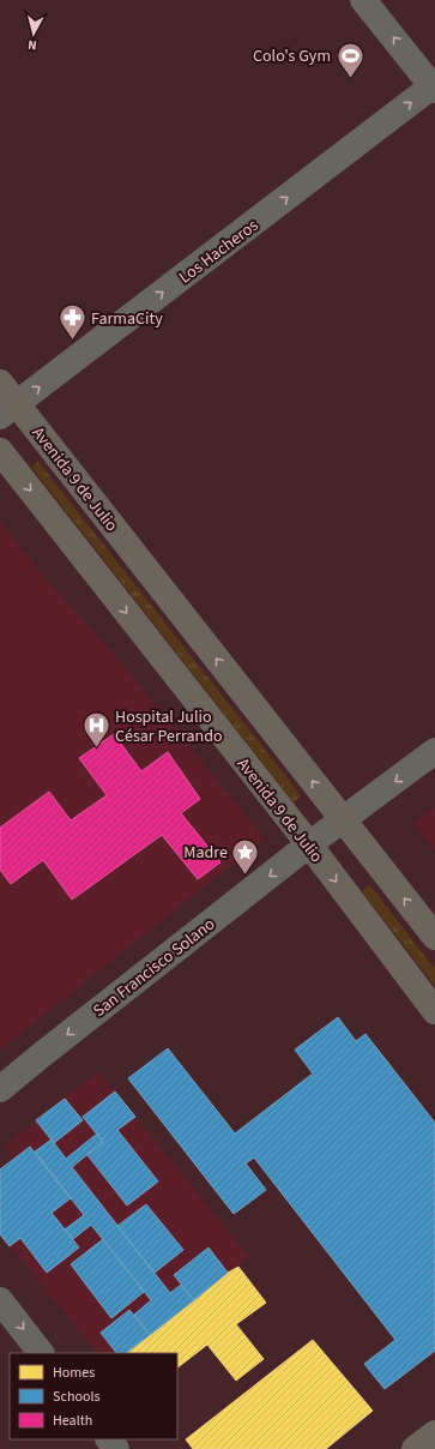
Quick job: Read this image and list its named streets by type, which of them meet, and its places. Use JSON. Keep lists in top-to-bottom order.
{
  "streets": {
    "main road": ["Avenida 9 de Julio"],
    "street": ["Los Hacheros", "San Francisco Solano"]
  },
  "crossings": [
    ["Los Hacheros", "Avenida 9 de Julio"],
    ["Avenida 9 de Julio", "San Francisco Solano"]
  ],
  "one_way": ["Los Hacheros", "San Francisco Solano"],
  "places": {
    "sports": ["Colo's Gym"],
    "pharmacy": ["FarmaCity"],
    "hospital": ["Hospital Julio César Perrando"],
    "place": ["Madre"]
  },
  "legend": ["Homes", "Schools", "Health"],
  "north": "bottom"
}
